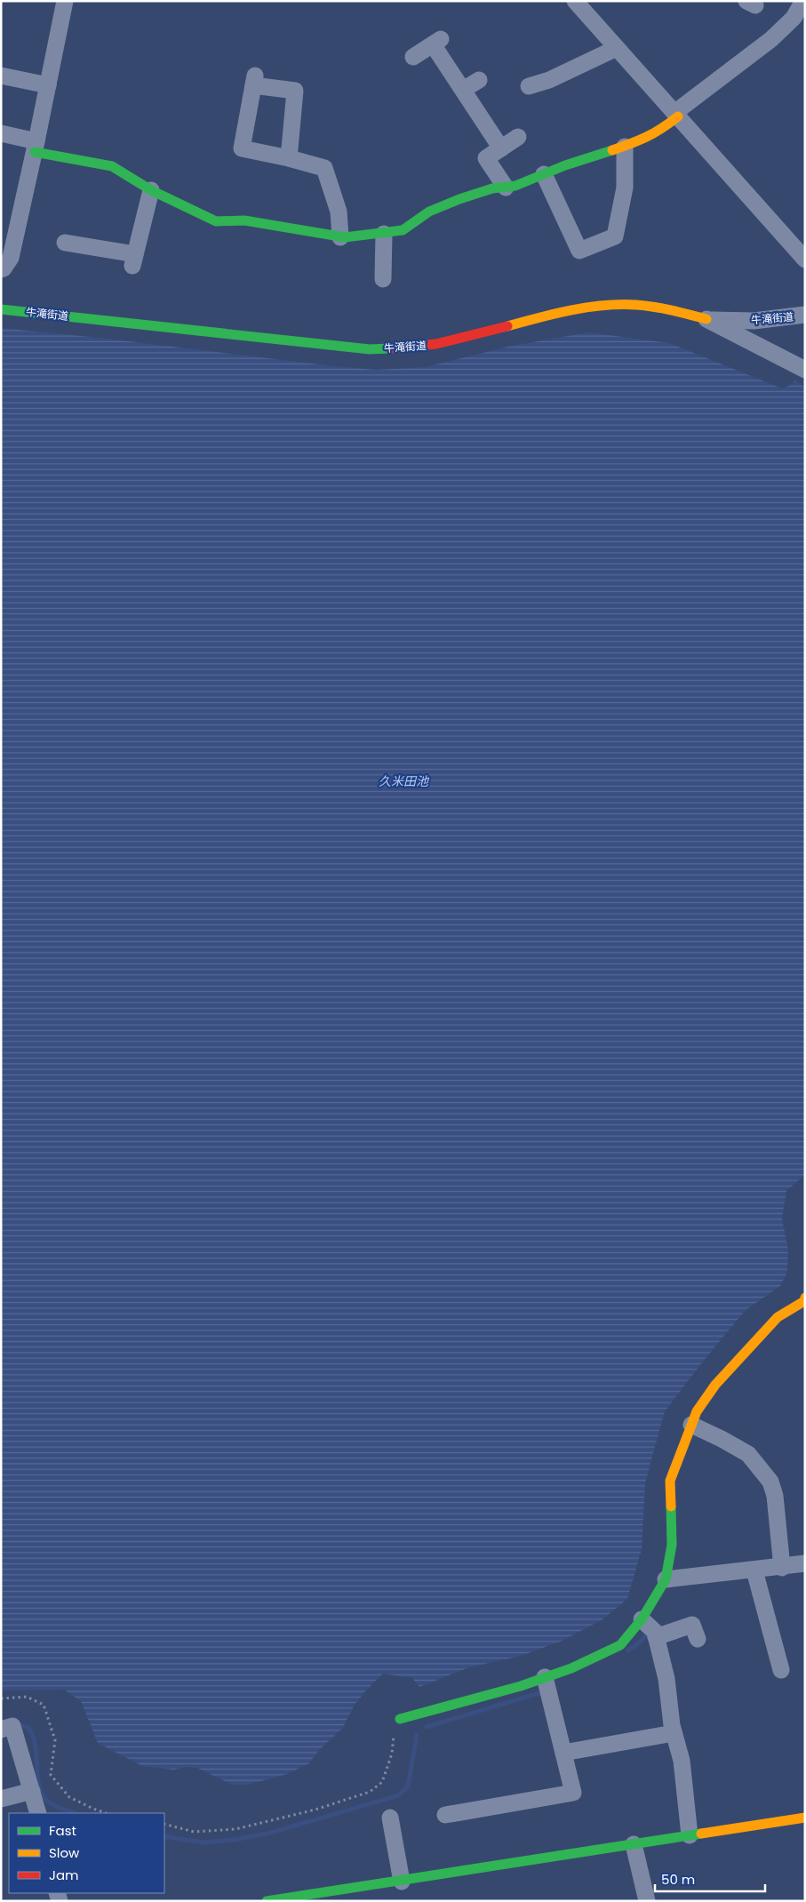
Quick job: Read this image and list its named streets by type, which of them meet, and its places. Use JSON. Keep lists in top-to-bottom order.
{
  "streets": {
    "street": ["牛滝街道"]
  },
  "water": ["久米田池"],
  "legend": ["Fast", "Slow", "Jam"],
  "scale_bar": "50 m"
}
